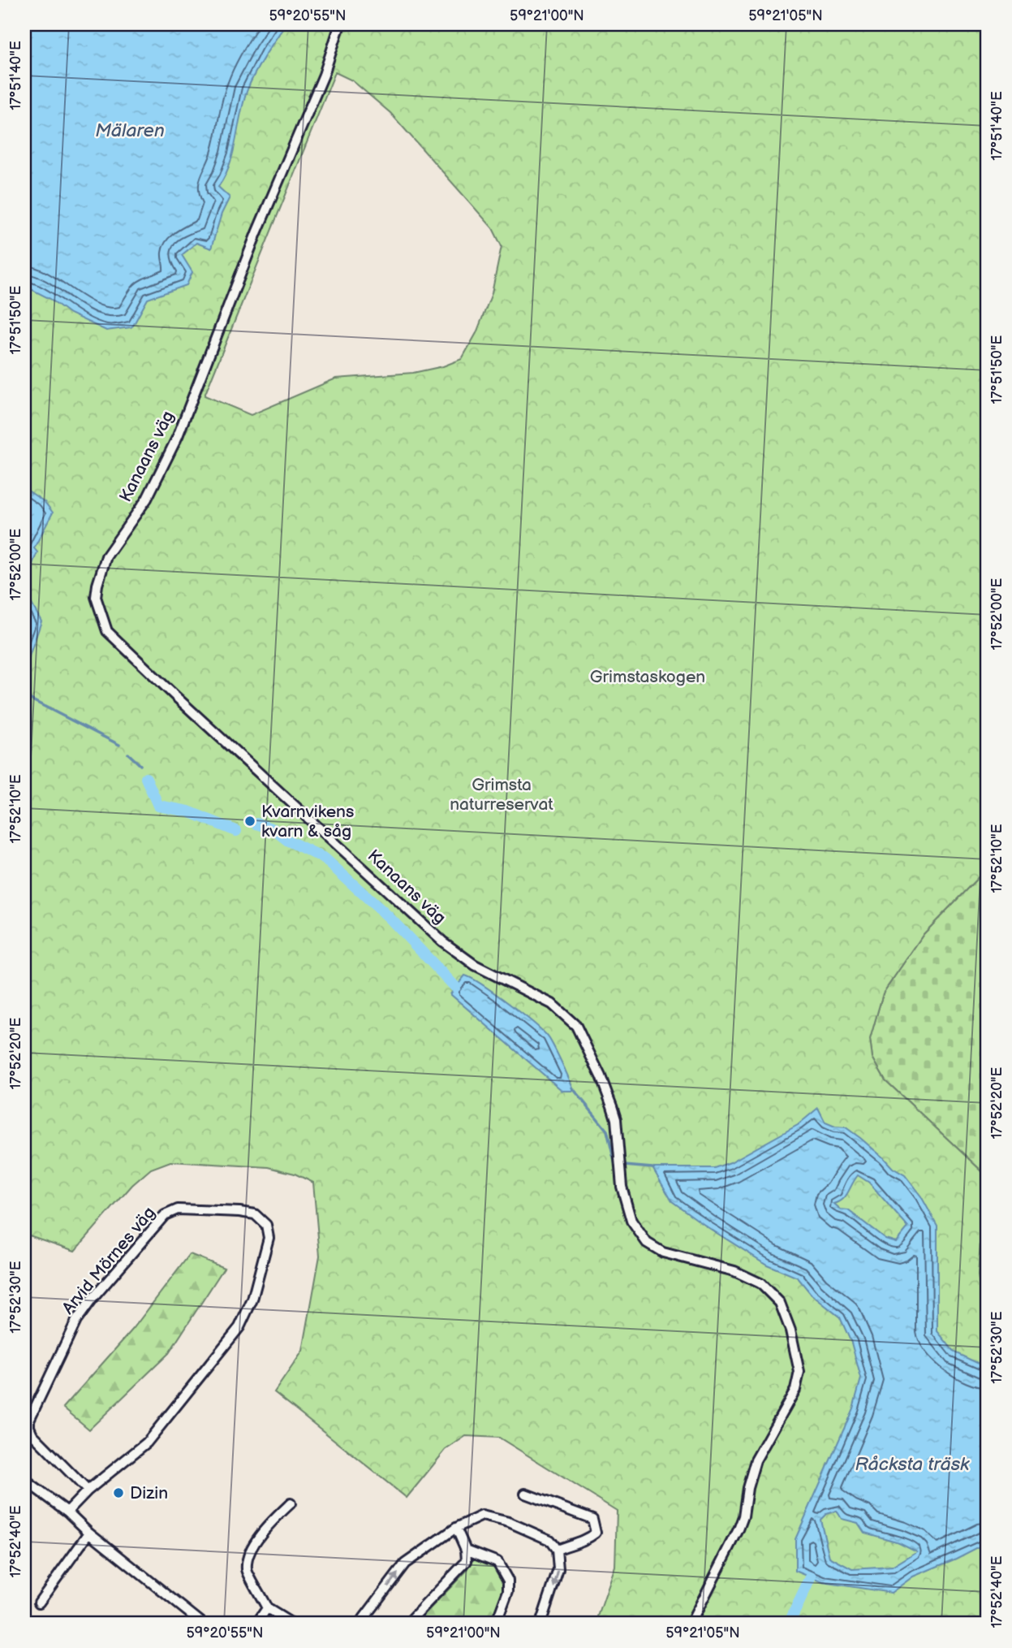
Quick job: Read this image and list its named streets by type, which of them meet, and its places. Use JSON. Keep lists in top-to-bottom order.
{
  "streets": {
    "street": ["Kanaans väg", "Arvid Mörnes väg"]
  },
  "water": ["Mälaren", "Råcksta träsk"],
  "parks": ["Grimstaskogen", "Grimsta naturreservat"],
  "places": ["Kvarnvikens kvarn & såg", "Dizin"],
  "coordinates": [
    "59°20'55\"N",
    "59°21'00\"N",
    "59°21'05\"N",
    "17°51'40\"E",
    "17°51'50\"E",
    "17°52'00\"E",
    "17°52'10\"E",
    "17°52'20\"E",
    "17°52'30\"E",
    "17°52'40\"E"
  ]
}
